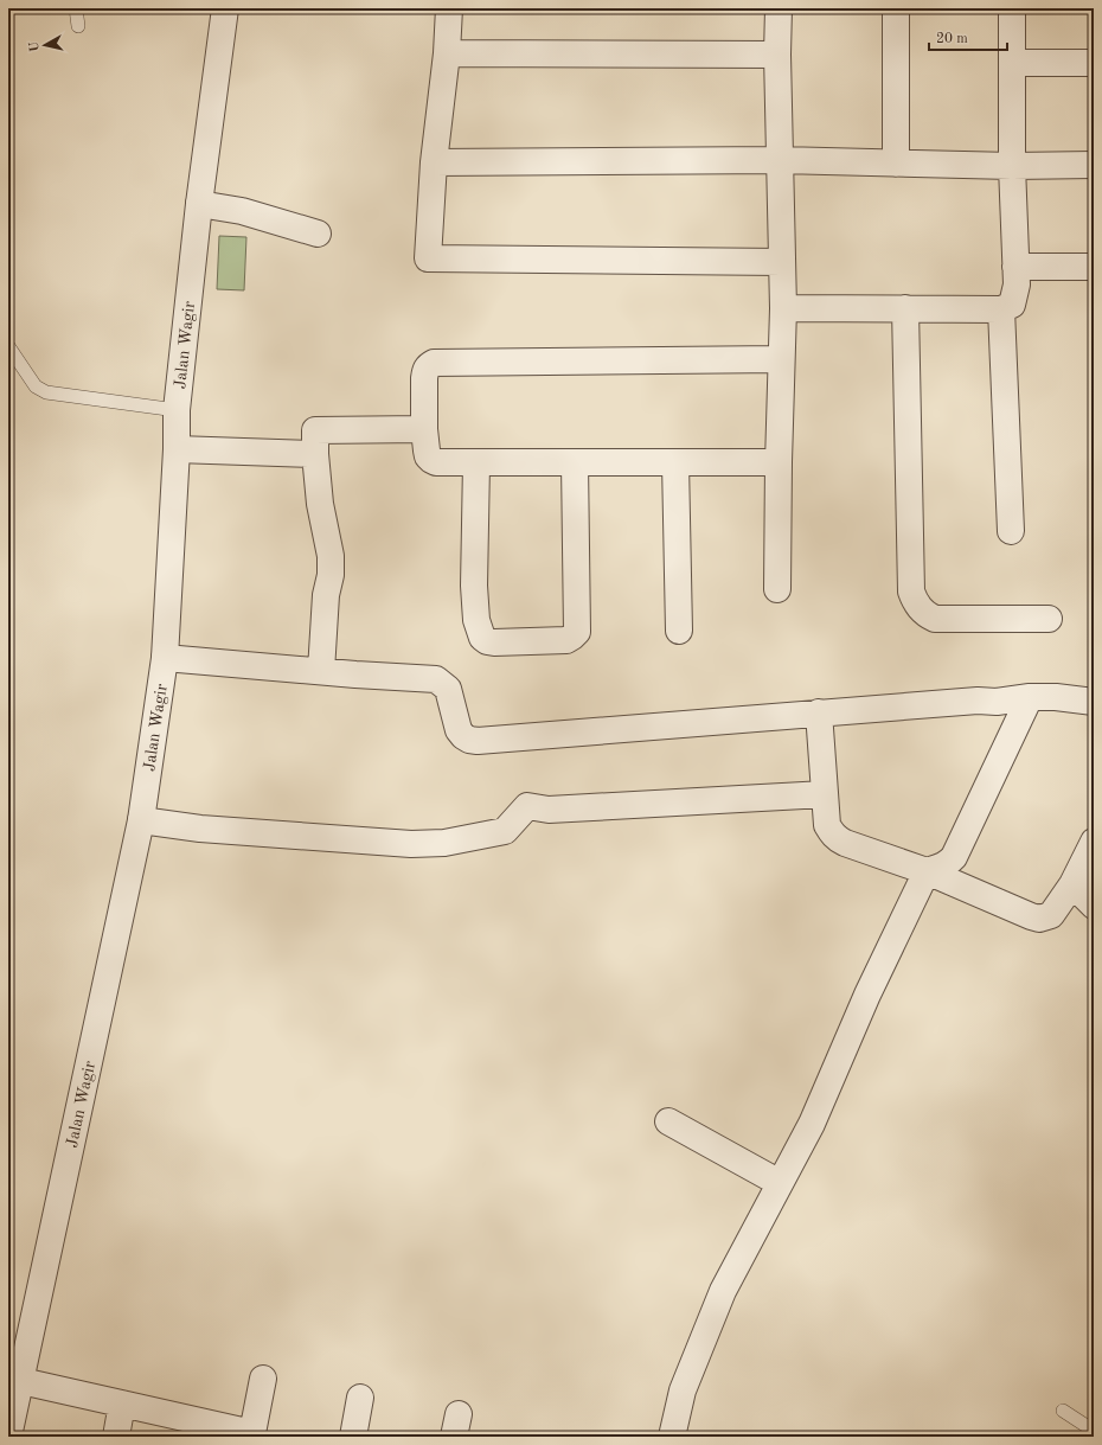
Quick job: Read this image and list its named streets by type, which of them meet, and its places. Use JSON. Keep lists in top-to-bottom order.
{
  "streets": {
    "street": ["Jalan Wagir"]
  },
  "scale_bar": "20 m",
  "north": "left"
}
